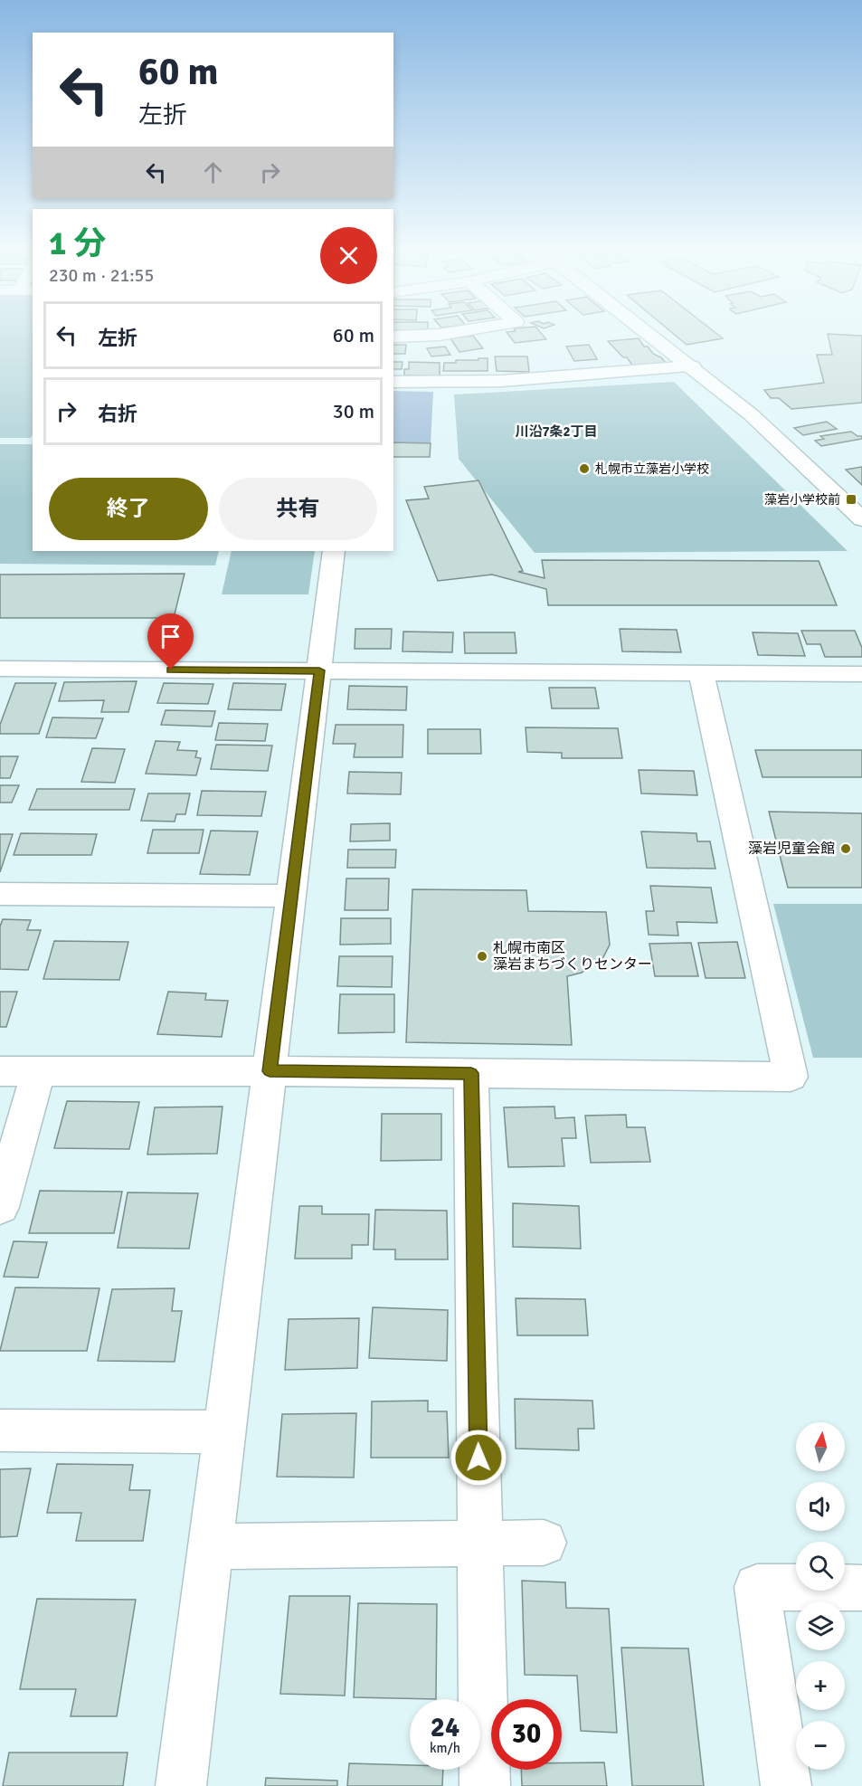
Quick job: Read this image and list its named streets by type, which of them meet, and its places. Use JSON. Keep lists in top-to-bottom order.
{
  "districts": ["川沿7条2丁目"],
  "places": {
    "other": ["札幌市立藻岩小学校", "藻岩児童会館", "札幌市南区 藻岩まちづくりセンター"],
    "transit": ["藻岩小学校前"]
  },
  "north": "top",
  "page": {
    "turn": ["60 m", "左折"],
    "heading": ["1 分", "230 m · 21:55"],
    "list": [
      {
        "name": "左折",
        "value": "60 m"
      },
      {
        "name": "右折",
        "value": "30 m"
      }
    ],
    "buttons": ["終了", "共有"],
    "map_buttons": ["+", "−"],
    "speed": "24 km/h",
    "limit": "30"
  }
}
